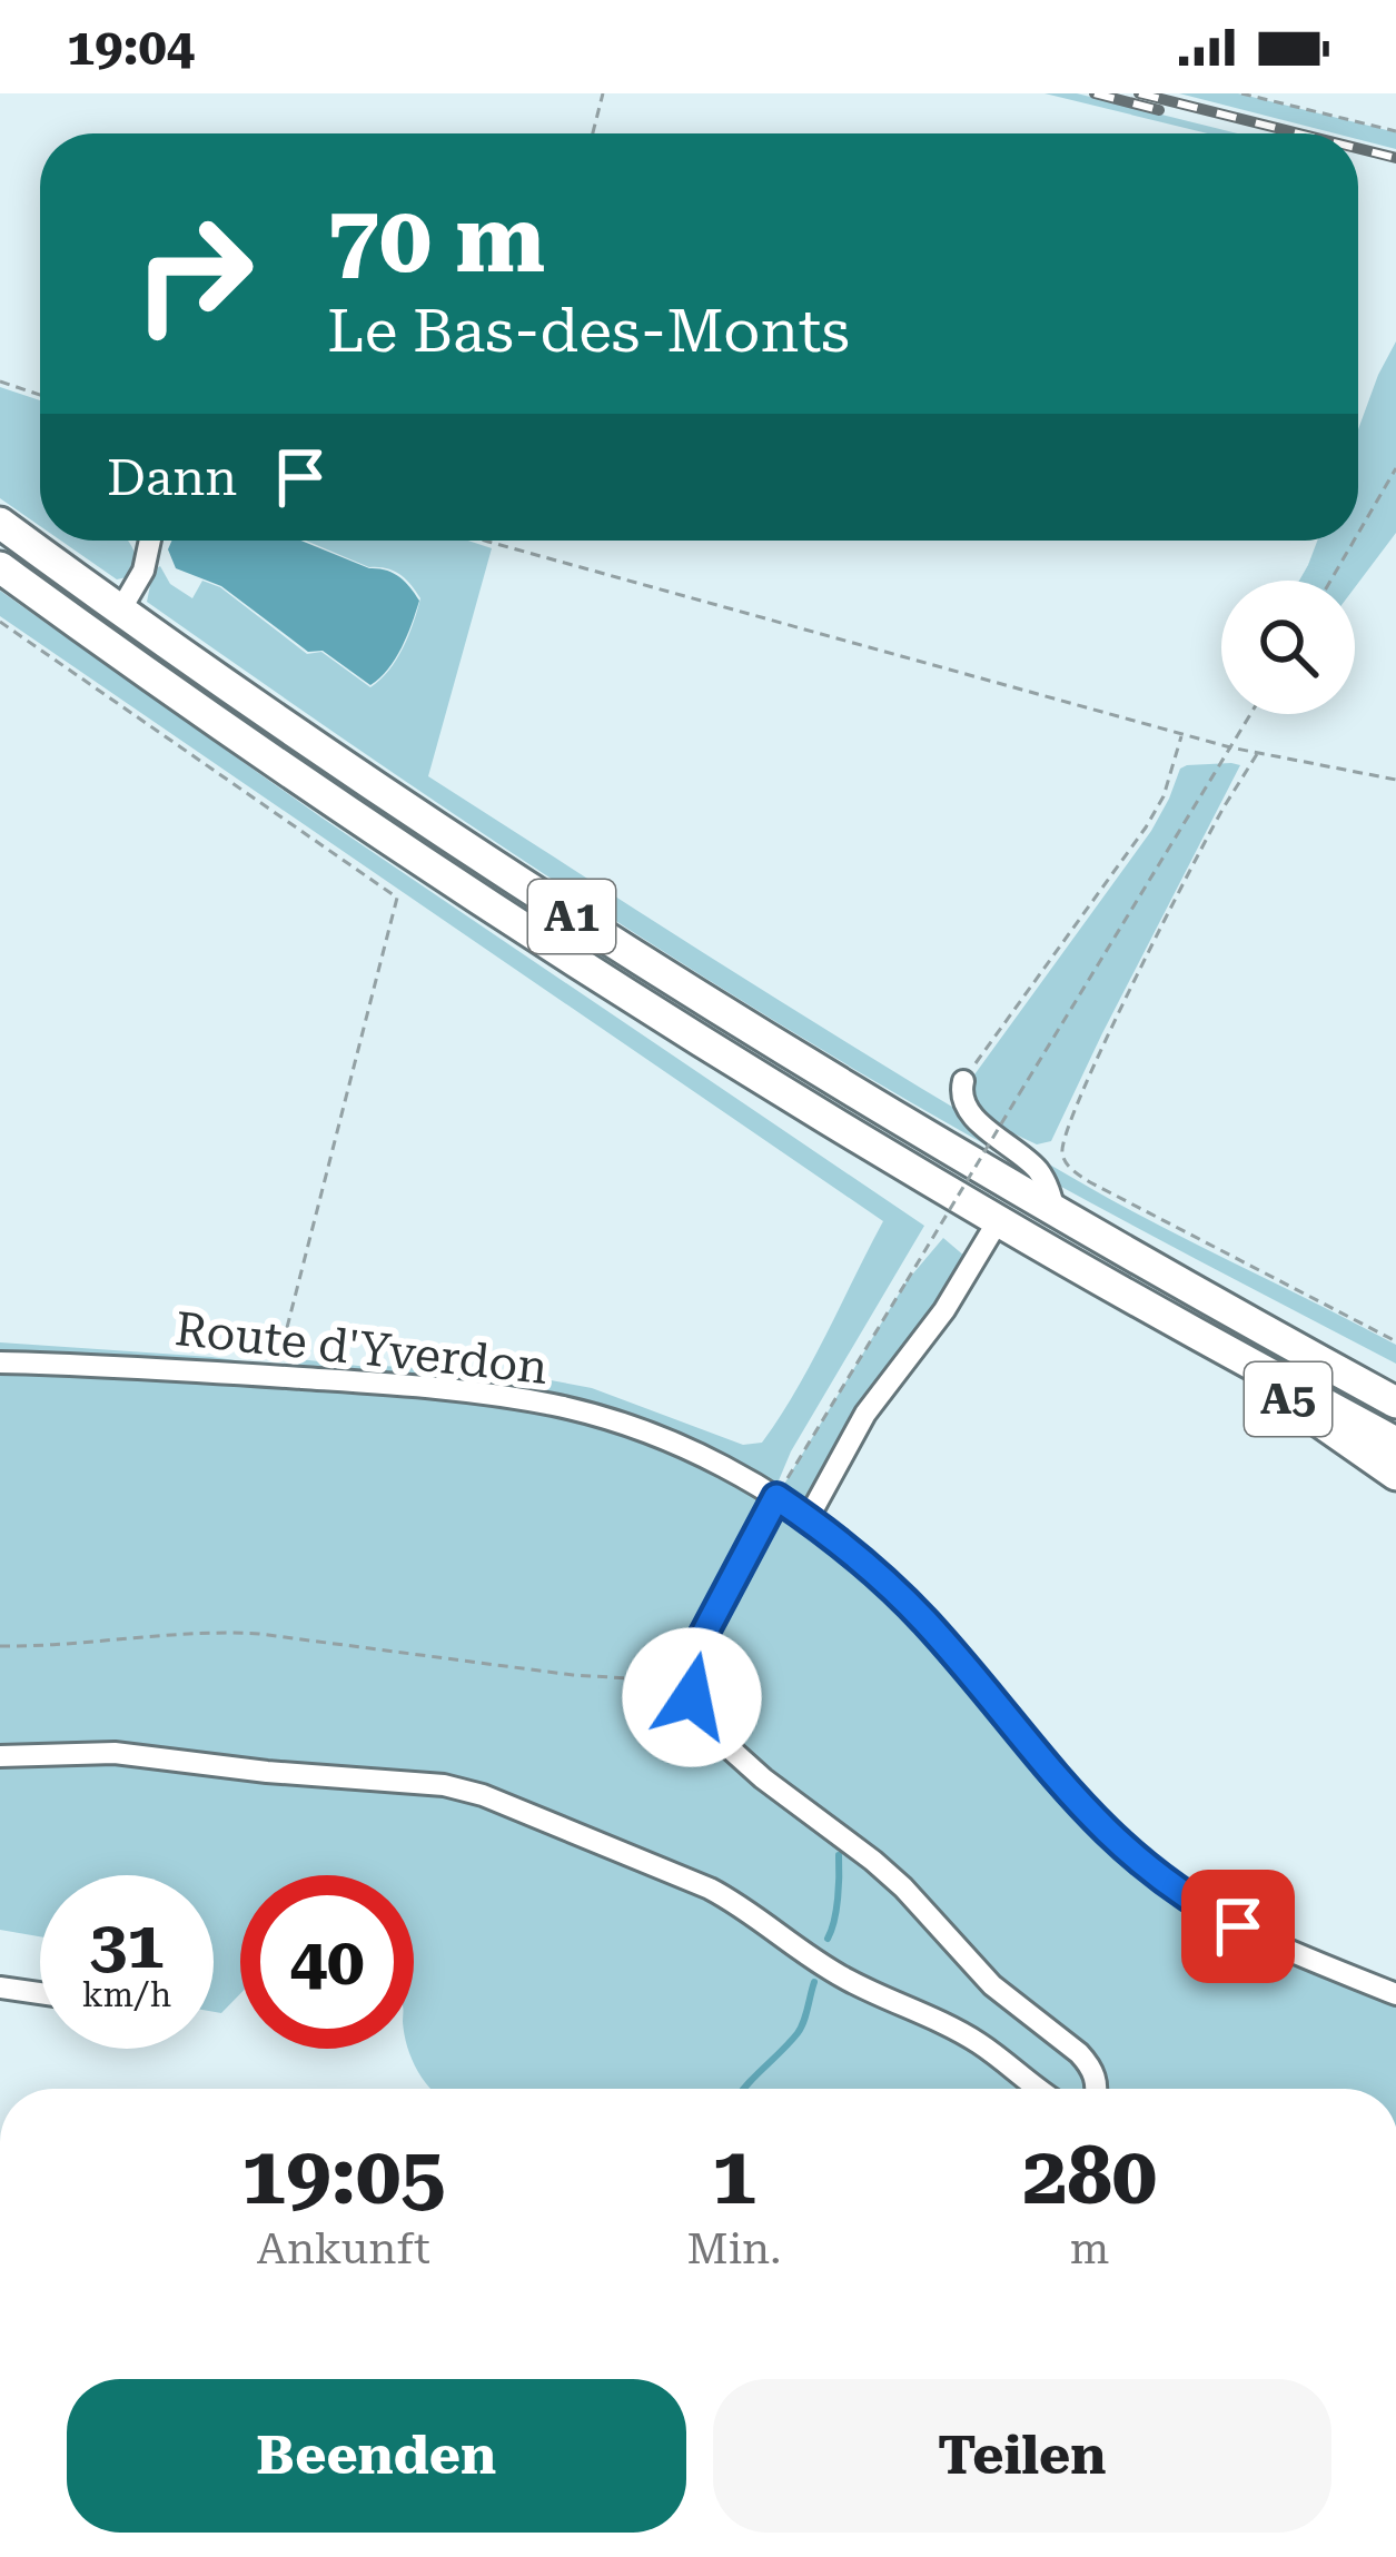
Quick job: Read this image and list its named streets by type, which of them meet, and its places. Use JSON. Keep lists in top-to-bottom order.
{
  "streets": {
    "highway": ["A1", "A5"],
    "street": ["Route d'Yverdon"]
  },
  "crossings": [
    ["A1", "A5"]
  ],
  "page": {
    "status": "19:04",
    "turn": ["70 m", "Le Bas-des-Monts"],
    "then": "Dann",
    "speed": "31 km/h",
    "limit": "40",
    "eta": [
      "19:05",
      "Ankunft",
      "1",
      "Min.",
      "280",
      "m"
    ],
    "buttons": ["Beenden", "Teilen"]
  }
}
